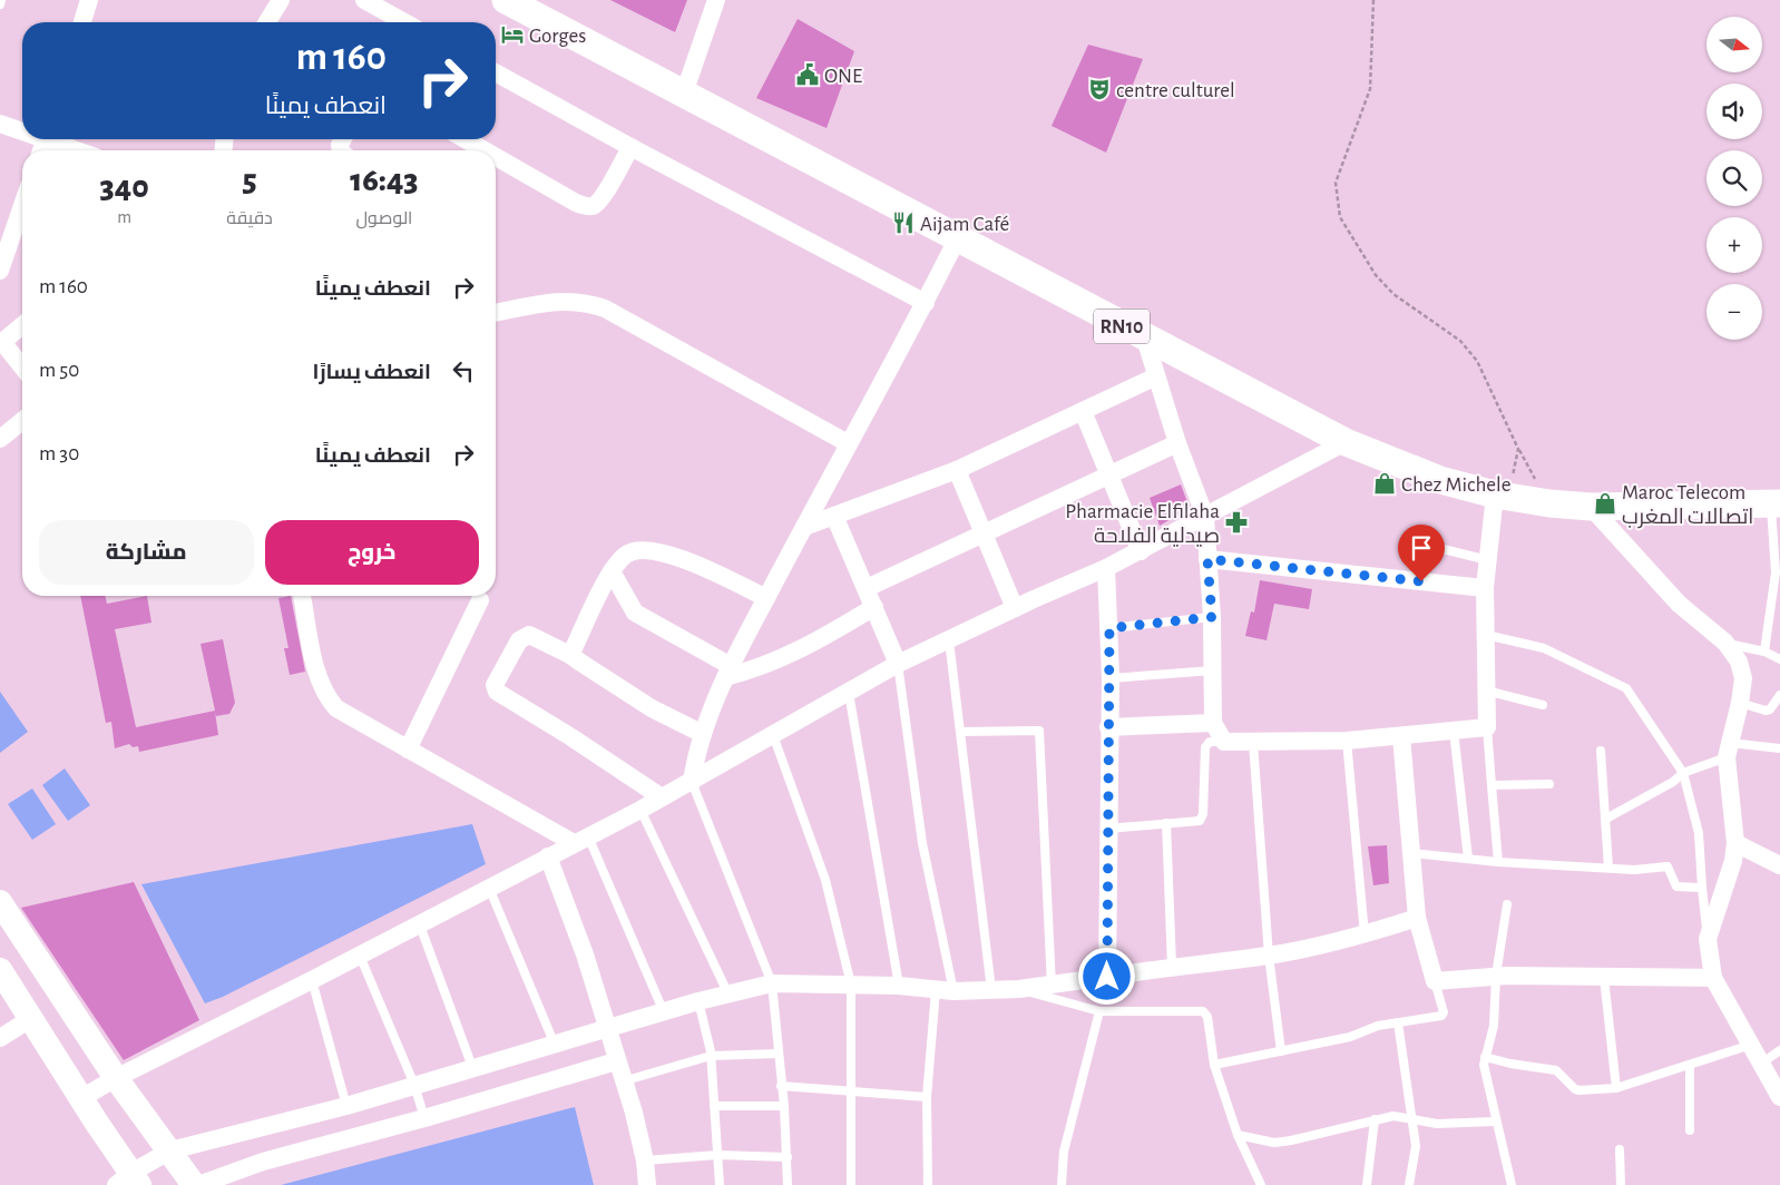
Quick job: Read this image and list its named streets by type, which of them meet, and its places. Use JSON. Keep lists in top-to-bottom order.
{
  "streets": {
    "main road": ["RN10"]
  },
  "places": {
    "hotel": ["Gorges"],
    "public building": ["ONE"],
    "theatre": ["centre culturel"],
    "restaurant": ["Aijam Café"],
    "shop": ["Chez Michele", "Maroc Telecom اتصالات المغرب"],
    "pharmacy": ["Pharmacie Elfilaha صيدلية الفلاحة"]
  },
  "north": "right",
  "page": {
    "map_buttons": ["+", "−"],
    "turn": ["160 m", "انعطف يمينًا"],
    "eta": [
      "16:43",
      "الوصول",
      "5",
      "دقيقة",
      "340",
      "m"
    ],
    "list": [
      {
        "name": "انعطف يمينًا",
        "value": "160 m"
      },
      {
        "name": "انعطف يسارًا",
        "value": "50 m"
      },
      {
        "name": "انعطف يمينًا",
        "value": "30 m"
      }
    ],
    "buttons": ["خروج", "مشاركة"]
  }
}
